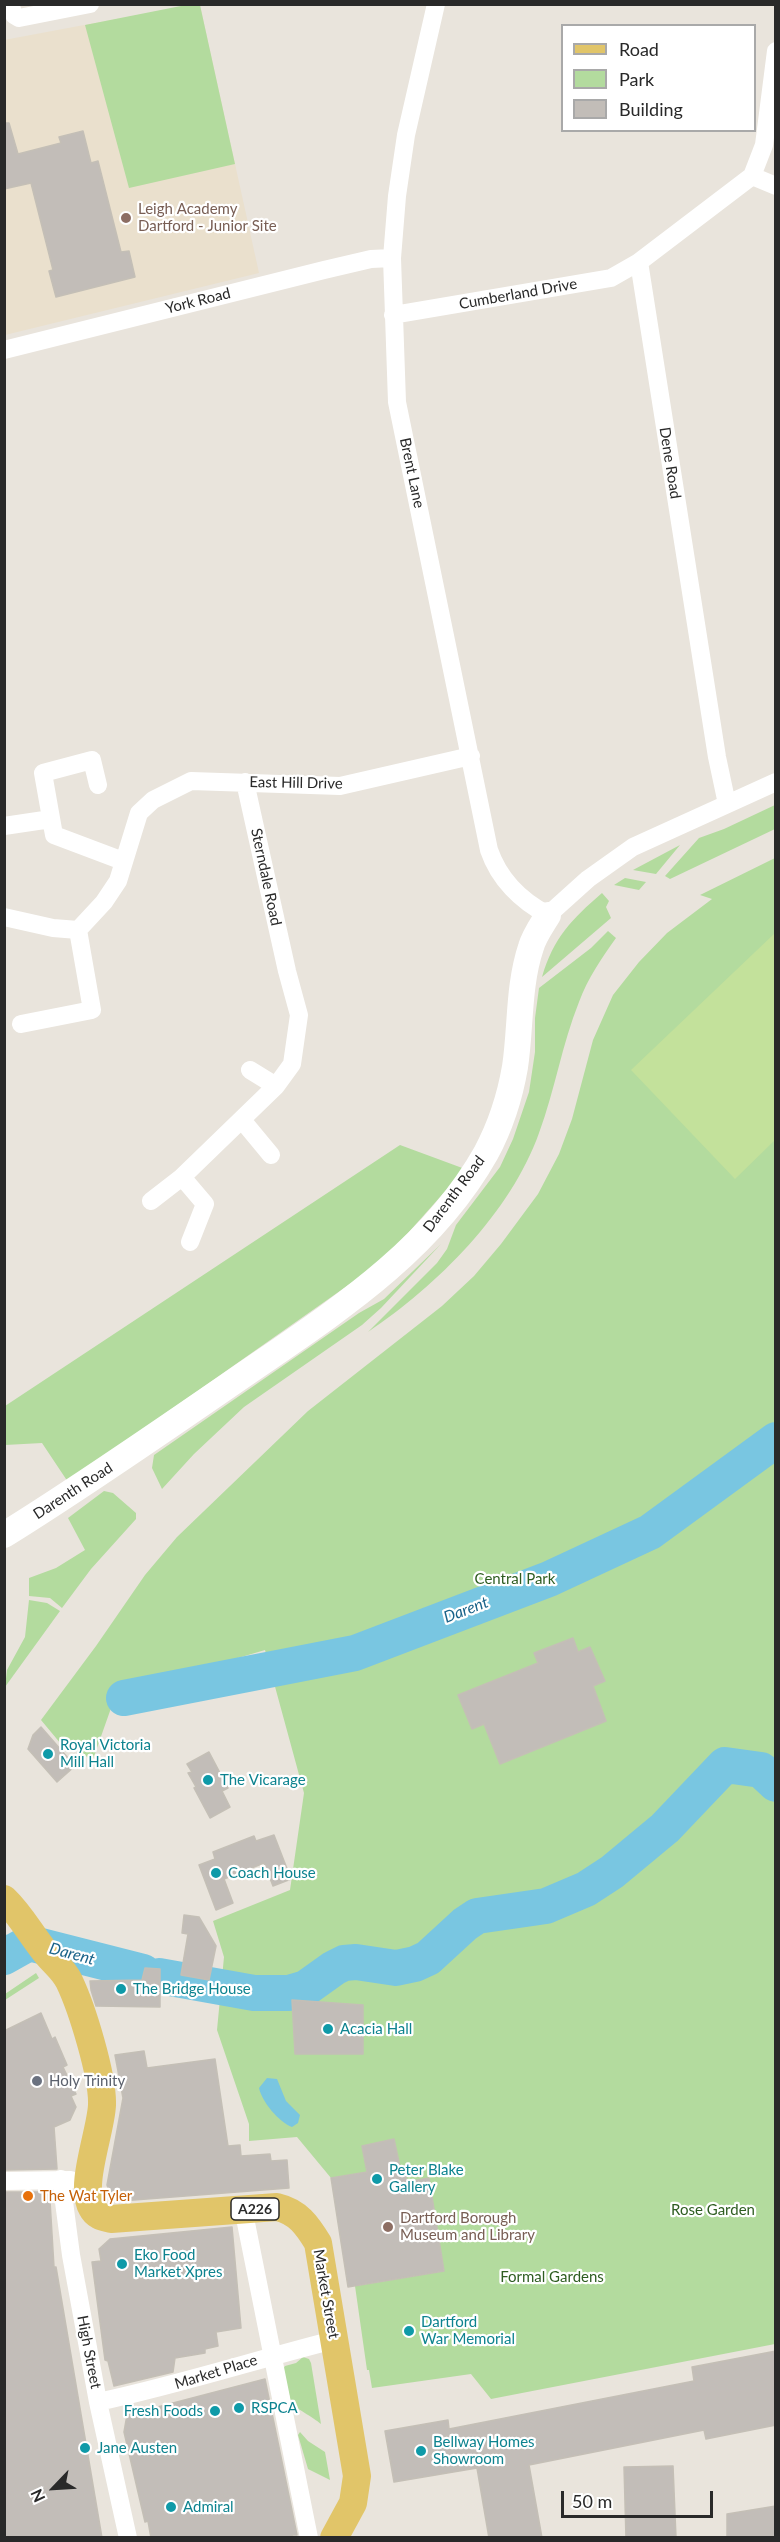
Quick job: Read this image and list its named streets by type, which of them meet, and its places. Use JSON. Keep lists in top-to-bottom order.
{
  "streets": {
    "main road": ["A226", "Market Street", "High Street"],
    "street": [
      "Cumberland Drive",
      "York Road",
      "Dene Road",
      "Brent Lane",
      "East Hill Drive",
      "Sterndale Road",
      "Darenth Road",
      "Market Place"
    ]
  },
  "crossings": [
    ["Cumberland Drive", "Dene Road"],
    ["Cumberland Drive", "Brent Lane"],
    ["York Road", "Brent Lane"],
    ["Dene Road", "Darenth Road"],
    ["Brent Lane", "East Hill Drive"],
    ["Brent Lane", "Darenth Road"],
    ["East Hill Drive", "Sterndale Road"],
    ["Market Street", "High Street"],
    ["Market Street", "Market Place"],
    ["High Street", "Market Place"]
  ],
  "water": ["Darent"],
  "parks": ["Central Park", "Rose Garden", "Formal Gardens"],
  "places": [
    "Leigh Academy Dartford - Junior Site",
    "Royal Victoria Mill Hall",
    "The Vicarage",
    "Coach House",
    "The Bridge House",
    "Acacia Hall",
    "Holy Trinity",
    "Peter Blake Gallery",
    "The Wat Tyler",
    "Dartford Borough Museum and Library",
    "Eko Food Market Xpres",
    "Dartford War Memorial",
    "RSPCA",
    "Fresh Foods",
    "Jane Austen",
    "Bellway Homes Showroom",
    "Admiral"
  ],
  "legend": ["Road", "Park", "Building"],
  "scale_bar": "50 m",
  "north": "bottom left"
}
